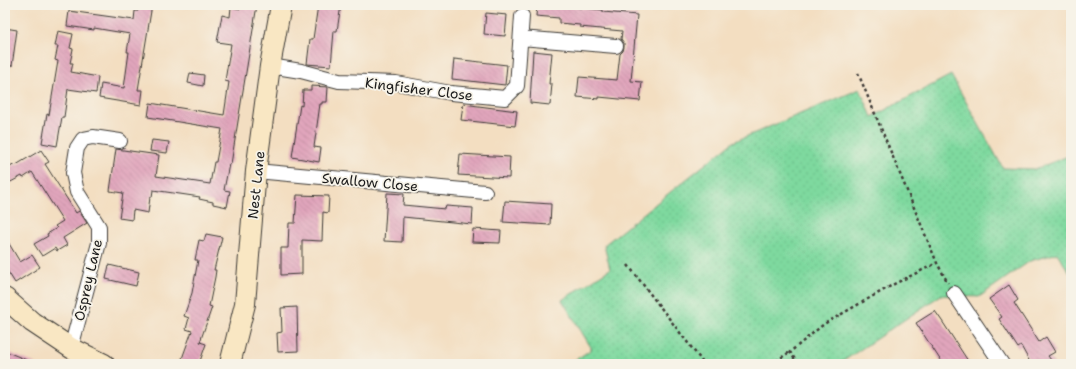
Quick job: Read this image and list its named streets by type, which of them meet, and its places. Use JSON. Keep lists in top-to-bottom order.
{
  "streets": {
    "street": [
      "Kingfisher Close",
      "Swallow Close",
      "Nest Lane",
      "Osprey Lane"
    ]
  },
  "crossings": [
    ["Kingfisher Close", "Nest Lane"],
    ["Swallow Close", "Nest Lane"]
  ]
}
